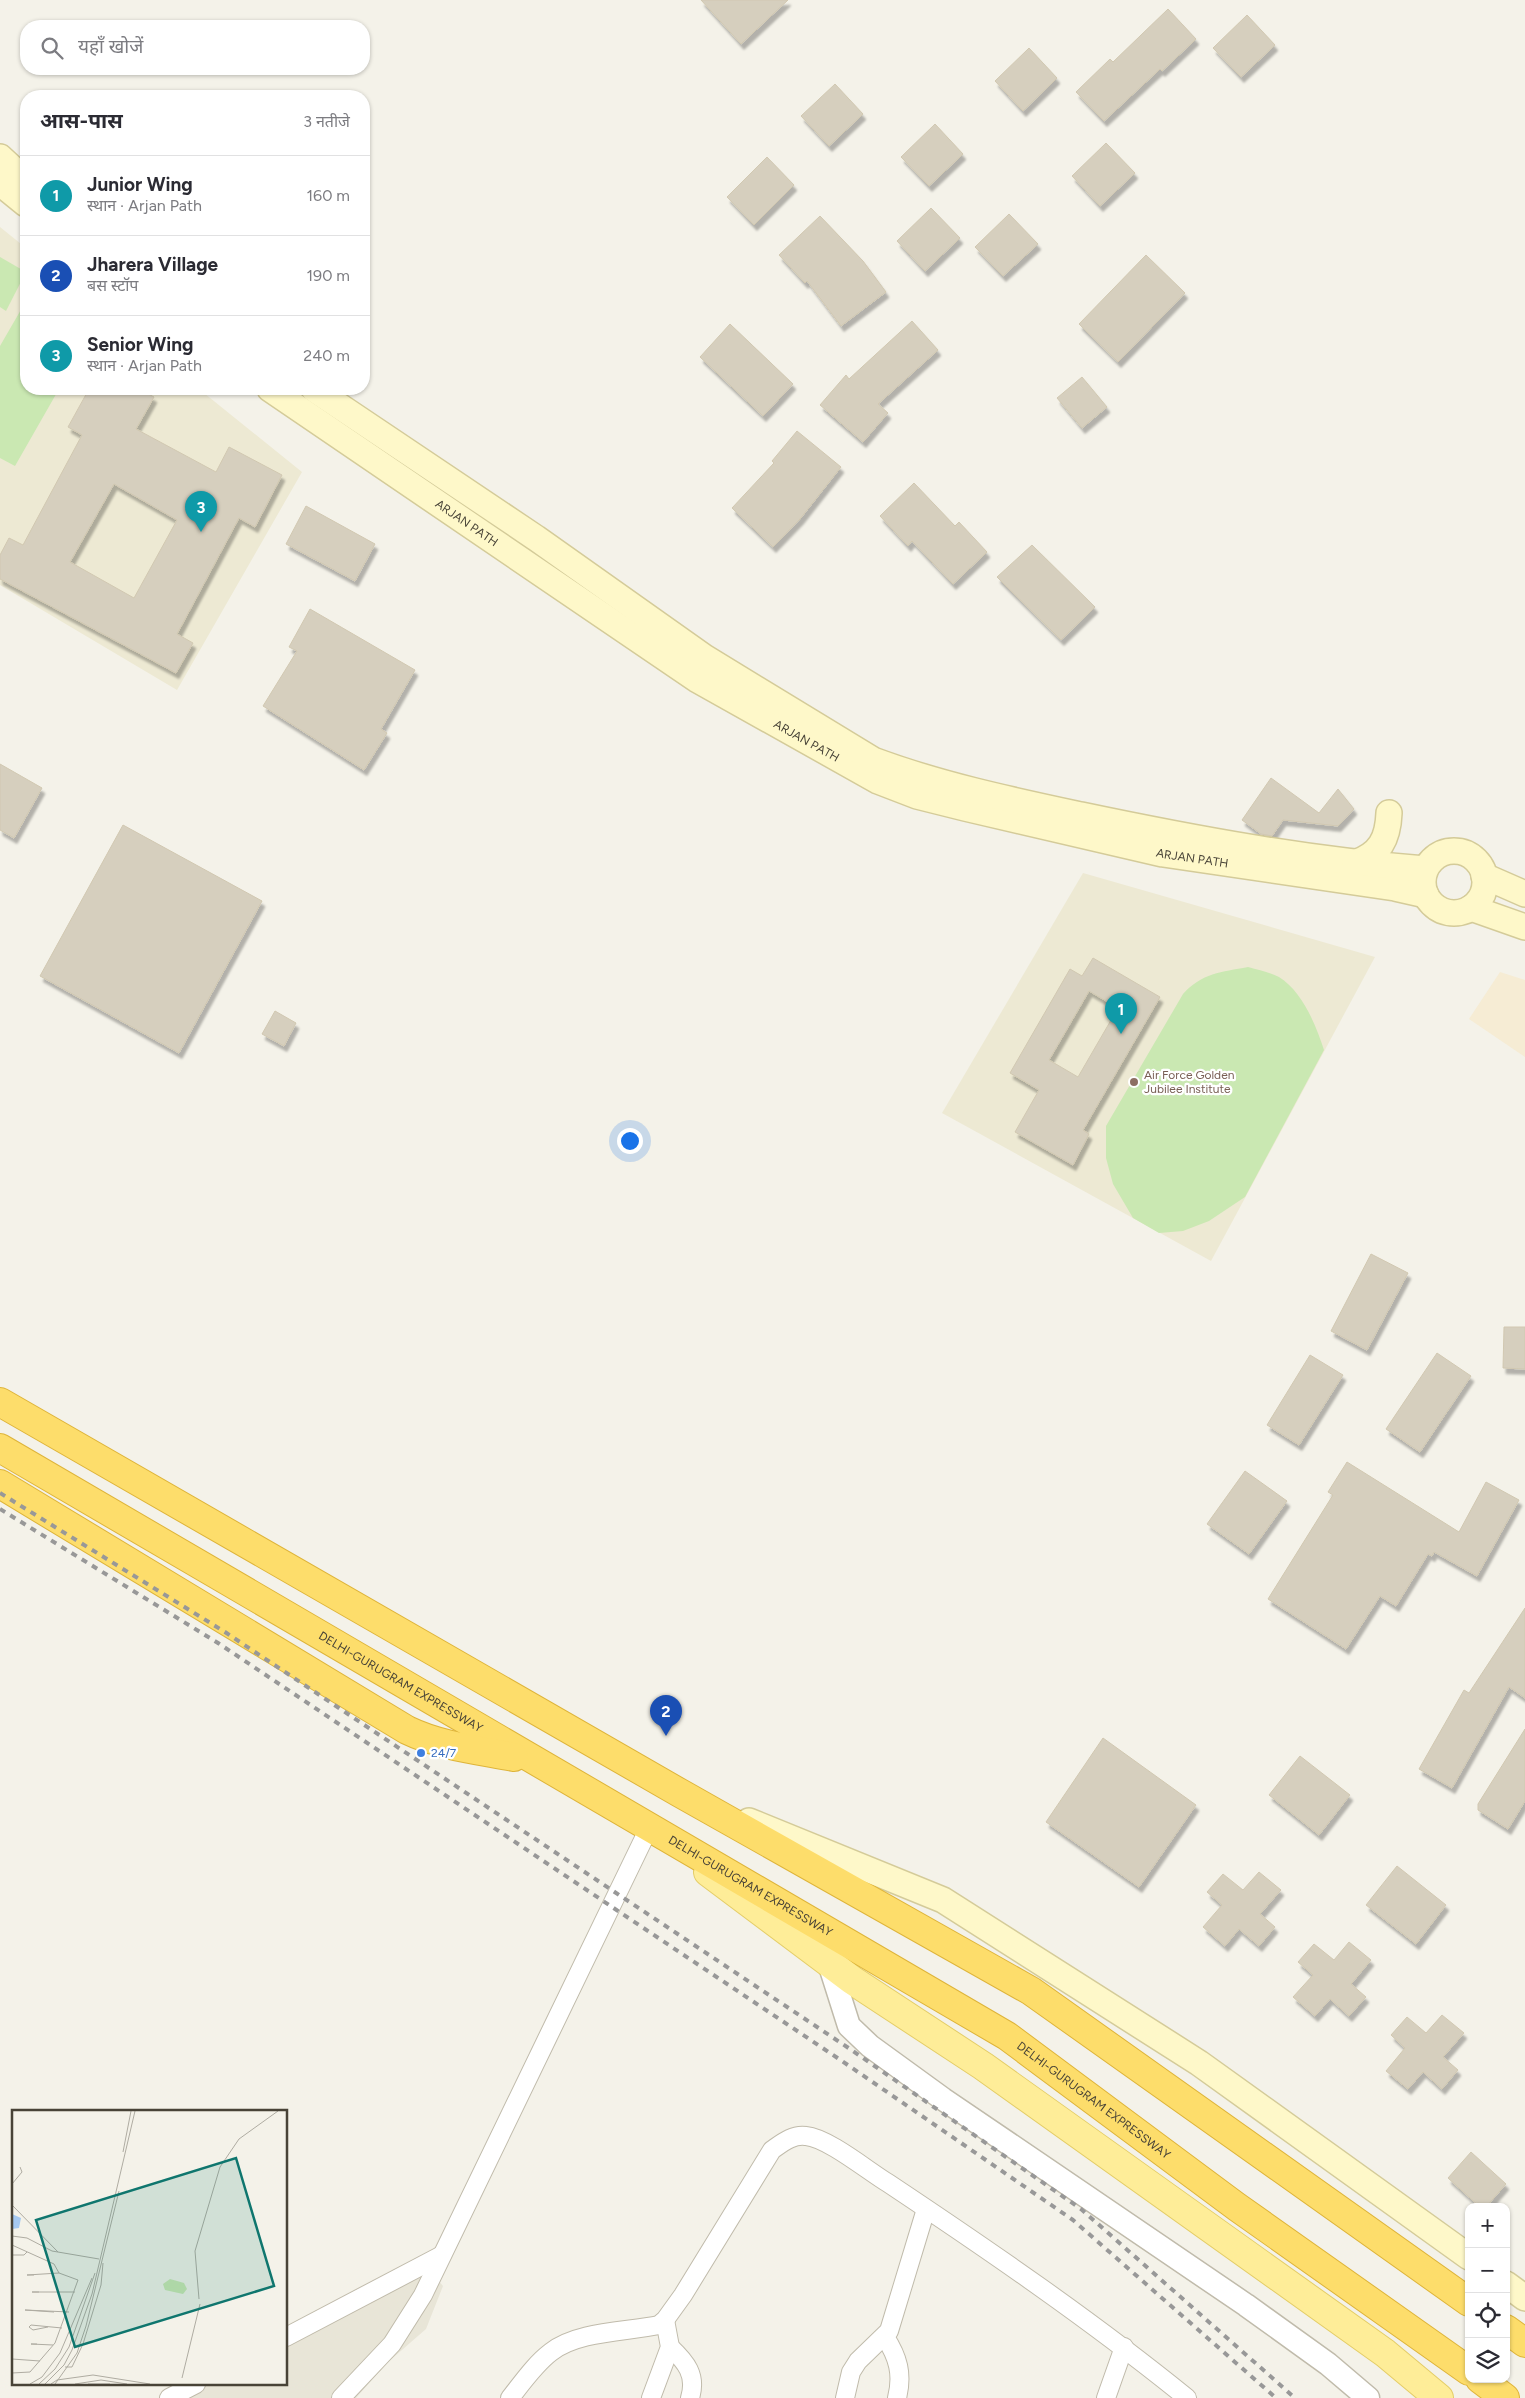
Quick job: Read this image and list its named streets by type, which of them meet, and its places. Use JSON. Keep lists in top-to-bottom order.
{
  "streets": {
    "highway": ["DELHI-GURUGRAM EXPRESSWAY"],
    "main road": ["ARJAN PATH"]
  },
  "places": ["Air Force Golden Jubilee Institute", "24/7"],
  "page": {
    "search": "यहाँ खोजें",
    "heading": ["आस-पास", "3 नतीजे"],
    "list": [
      {
        "mark": "1",
        "name": "Junior Wing",
        "note": "स्थान · Arjan Path",
        "value": "160 m"
      },
      {
        "mark": "2",
        "name": "Jharera Village",
        "note": "बस स्टॉप",
        "value": "190 m"
      },
      {
        "mark": "3",
        "name": "Senior Wing",
        "note": "स्थान · Arjan Path",
        "value": "240 m"
      }
    ],
    "pins": ["3", "1", "2"],
    "map_buttons": ["+", "−"]
  }
}
